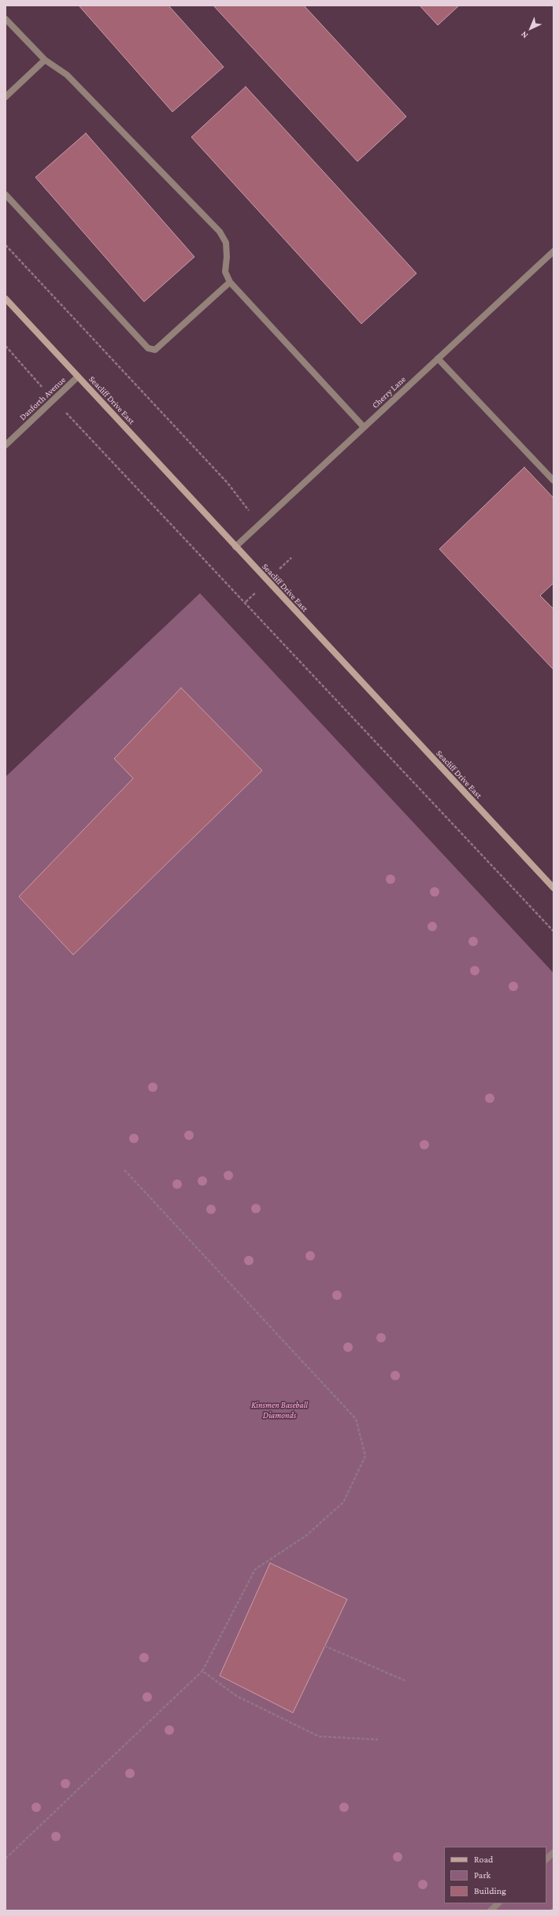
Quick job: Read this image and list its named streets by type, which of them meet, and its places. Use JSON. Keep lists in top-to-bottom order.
{
  "streets": {
    "main road": ["Seacliff Drive East"],
    "street": ["Cherry Lane", "Danforth Avenue"]
  },
  "crossings": [
    ["Cherry Lane", "Seacliff Drive East"],
    ["Danforth Avenue", "Seacliff Drive East"]
  ],
  "parks": ["Kinsmen Baseball Diamonds"],
  "legend": ["Road", "Park", "Building"],
  "north": "bottom left"
}
